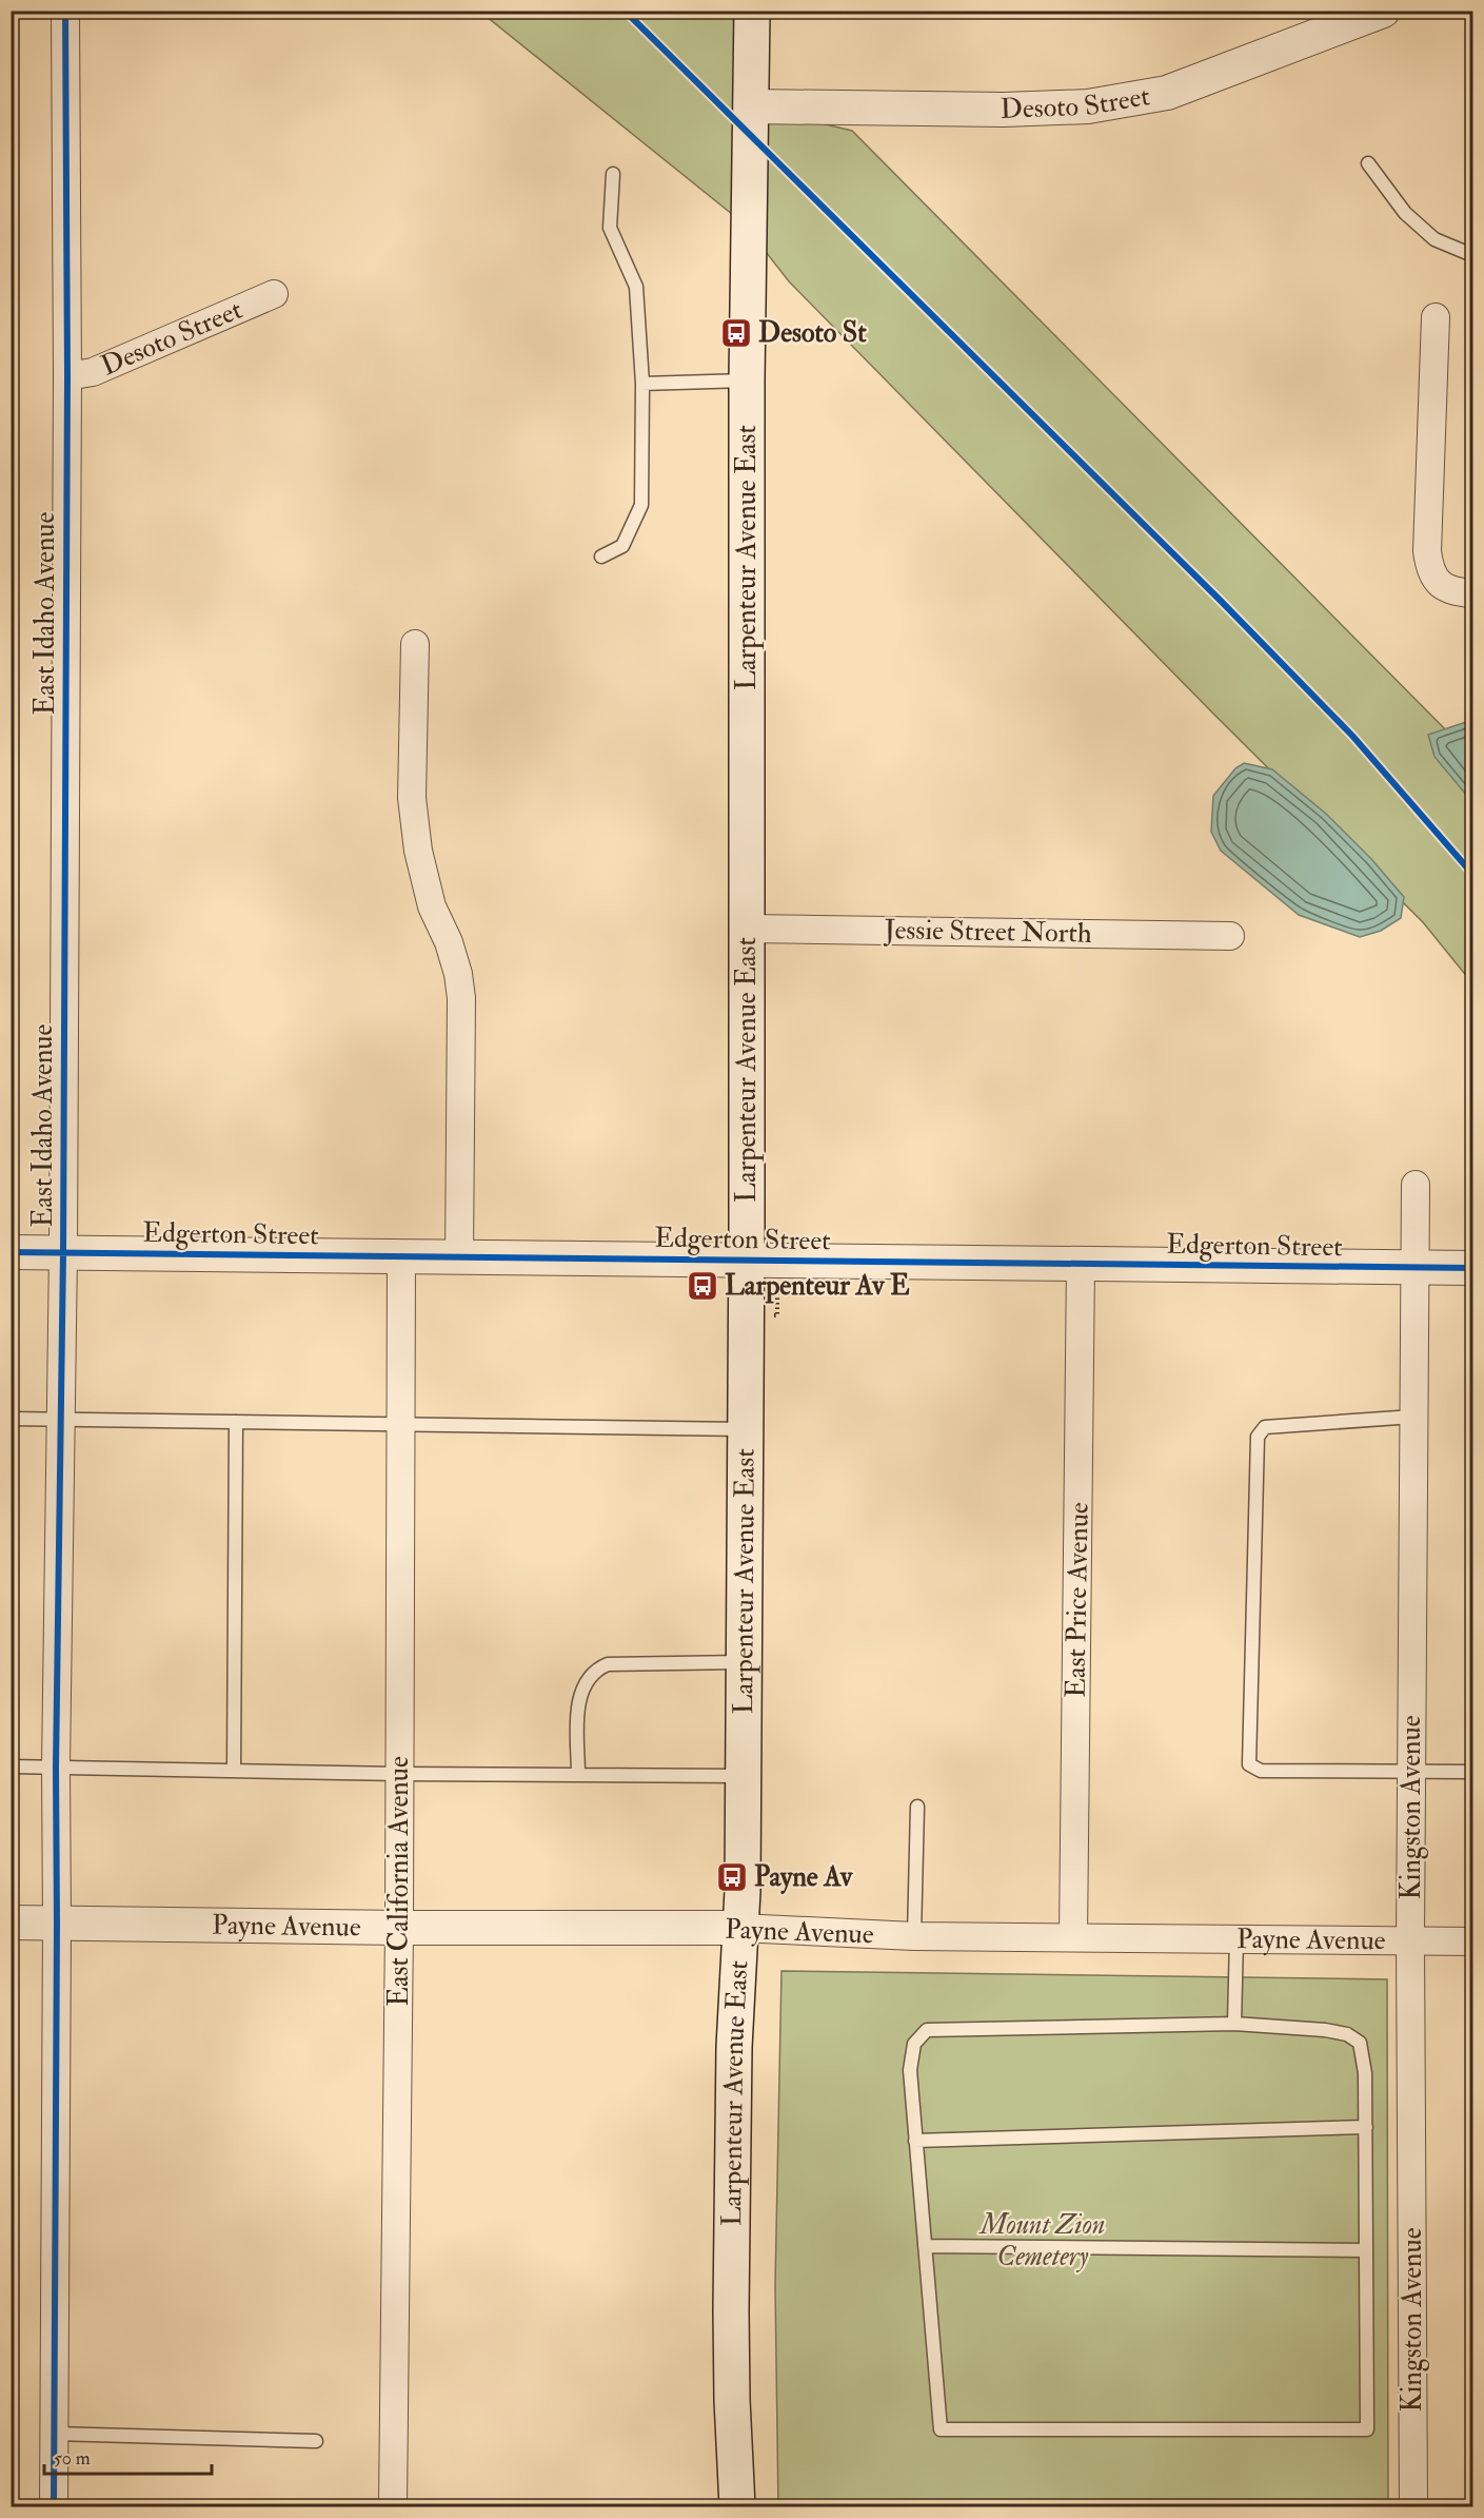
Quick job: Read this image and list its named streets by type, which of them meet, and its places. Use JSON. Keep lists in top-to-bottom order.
{
  "streets": {
    "main road": ["Larpenteur Avenue East"],
    "street": [
      "Desoto Street",
      "East Idaho Avenue",
      "Jessie Street North",
      "Edgerton Street",
      "East Price Avenue",
      "Kingston Avenue",
      "East California Avenue",
      "Payne Avenue"
    ]
  },
  "crossings": [
    ["Desoto Street", "Larpenteur Avenue East"],
    ["Desoto Street", "East Idaho Avenue"],
    ["Larpenteur Avenue East", "Jessie Street North"],
    ["Larpenteur Avenue East", "Edgerton Street"],
    ["Larpenteur Avenue East", "Payne Avenue"],
    ["East Idaho Avenue", "Edgerton Street"],
    ["East Idaho Avenue", "Payne Avenue"],
    ["Edgerton Street", "East Price Avenue"],
    ["Edgerton Street", "Kingston Avenue"],
    ["Edgerton Street", "East California Avenue"],
    ["East Price Avenue", "Payne Avenue"],
    ["Kingston Avenue", "Payne Avenue"],
    ["East California Avenue", "Payne Avenue"]
  ],
  "parks": ["Mount Zion Cemetery"],
  "places": {
    "bus stop": ["Desoto St", "Larpenteur Av E", "Payne Av"]
  },
  "scale_bar": "50 m"
}
